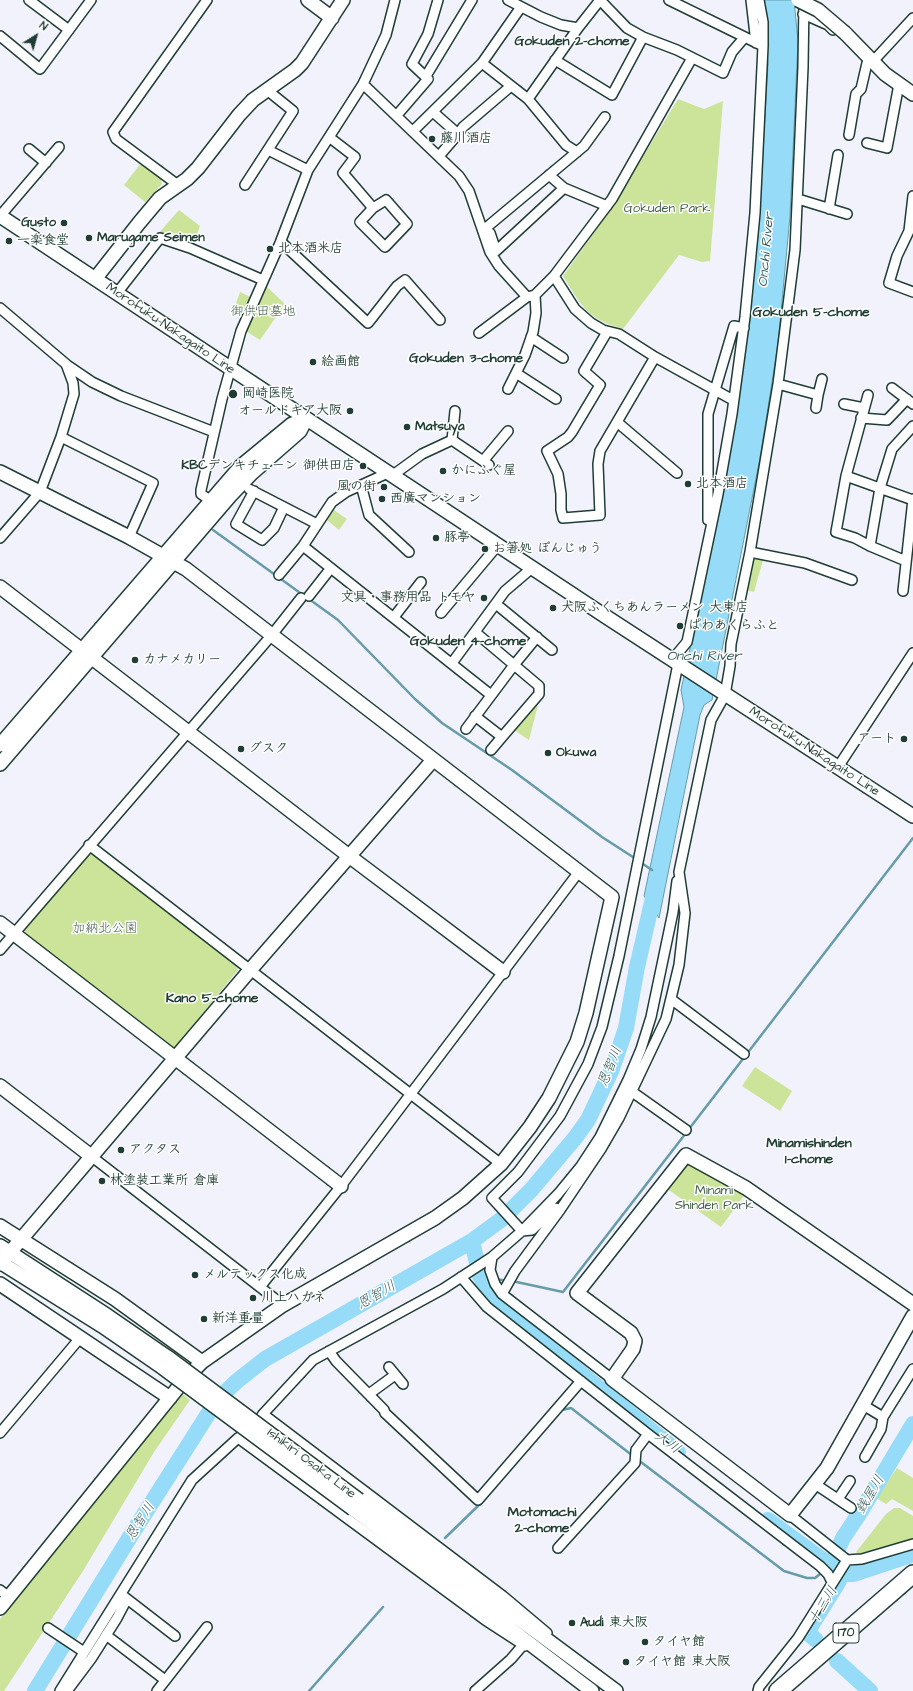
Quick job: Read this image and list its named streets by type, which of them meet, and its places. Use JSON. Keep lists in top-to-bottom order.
{
  "streets": {
    "highway": ["170"],
    "street": ["Morofuku-Nakagaito Line", "Ishikiri Osaka Line"]
  },
  "districts": [
    "Gokuden 2-chome",
    "Gokuden 5-chome",
    "Gokuden 3-chome",
    "Gokuden 4-chome",
    "Kano 5-chome",
    "Minamishinden 1-chome",
    "Motomachi 2-chome"
  ],
  "water": [
    "Onchi River",
    "恩智川",
    "大川",
    "銭屋川",
    "十三川"
  ],
  "parks": [
    "Gokuden Park",
    "御供田墓地",
    "加納北公園",
    "Minami Shinden Park"
  ],
  "places": [
    "藤川酒店",
    "Gusto",
    "Marugame Seimen",
    "一楽食堂",
    "北本酒米店",
    "絵画館",
    "岡崎医院",
    "オールドギア大阪",
    "Matsuya",
    "KBCデンキチェーン 御供田店",
    "かにふぐ屋",
    "北本酒店",
    "風の街",
    "西廣マンション",
    "豚亭",
    "お箸処 ぼんじゅう",
    "文具・事務用品 トモヤ",
    "大阪ふくちあんラーメン 大東店",
    "ぱわあくらふと",
    "カナメカリー",
    "アート",
    "グスク",
    "Okuwa",
    "アクタス",
    "林塗装工業所 倉庫",
    "メルテックス化成",
    "川上ハガネ",
    "新洋重量",
    "Audi 東大阪",
    "タイヤ館",
    "タイヤ館 東大阪"
  ],
  "north": "top right"
}
